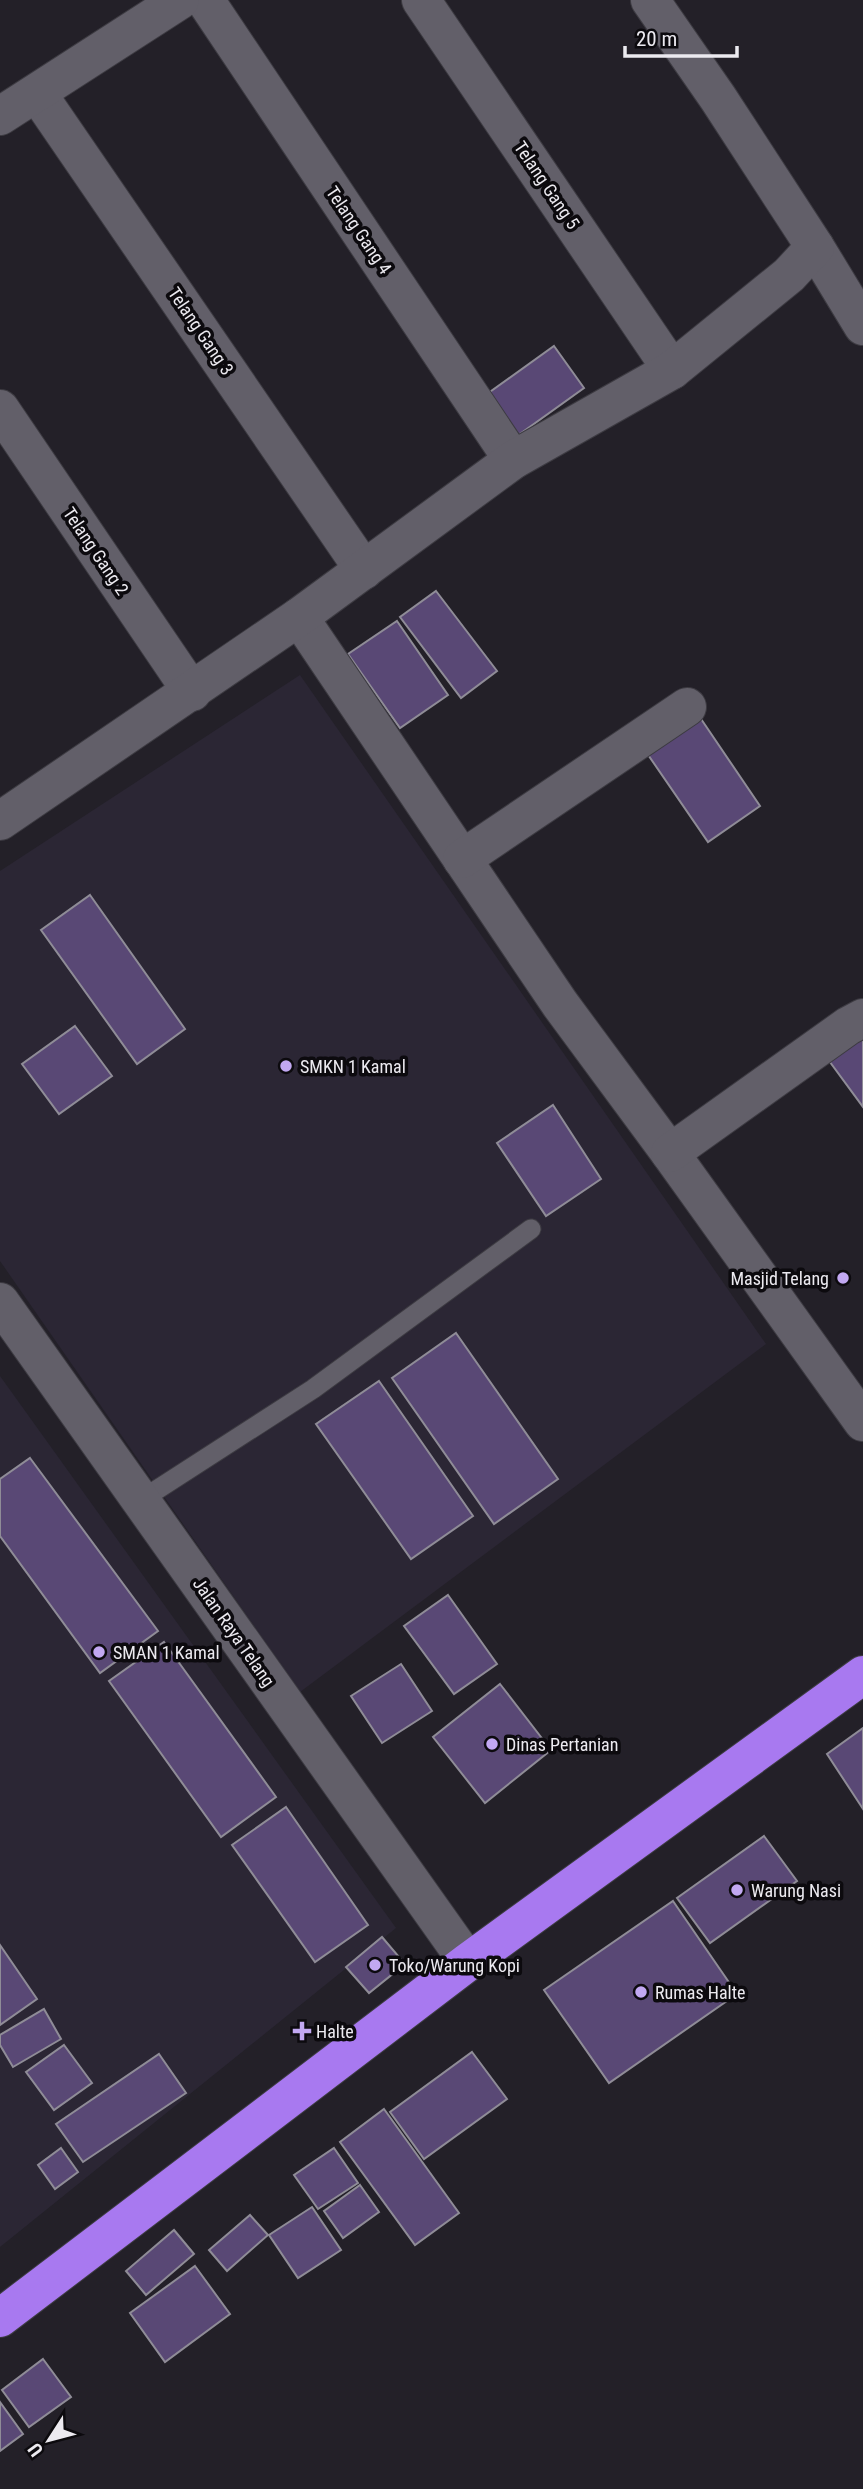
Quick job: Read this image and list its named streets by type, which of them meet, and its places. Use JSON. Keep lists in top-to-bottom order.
{
  "streets": {
    "street": [
      "Telang Gang 5",
      "Telang Gang 4",
      "Telang Gang 3",
      "Telang Gang 2",
      "Jalan Raya Telang"
    ]
  },
  "places": {
    "other": [
      "SMKN 1 Kamal",
      "Masjid Telang",
      "SMAN 1 Kamal",
      "Dinas Pertanian",
      "Warung Nasi",
      "Toko/Warung Kopi",
      "Rumas Halte"
    ],
    "health": ["Halte"]
  },
  "scale_bar": "20 m",
  "north": "bottom left"
}
